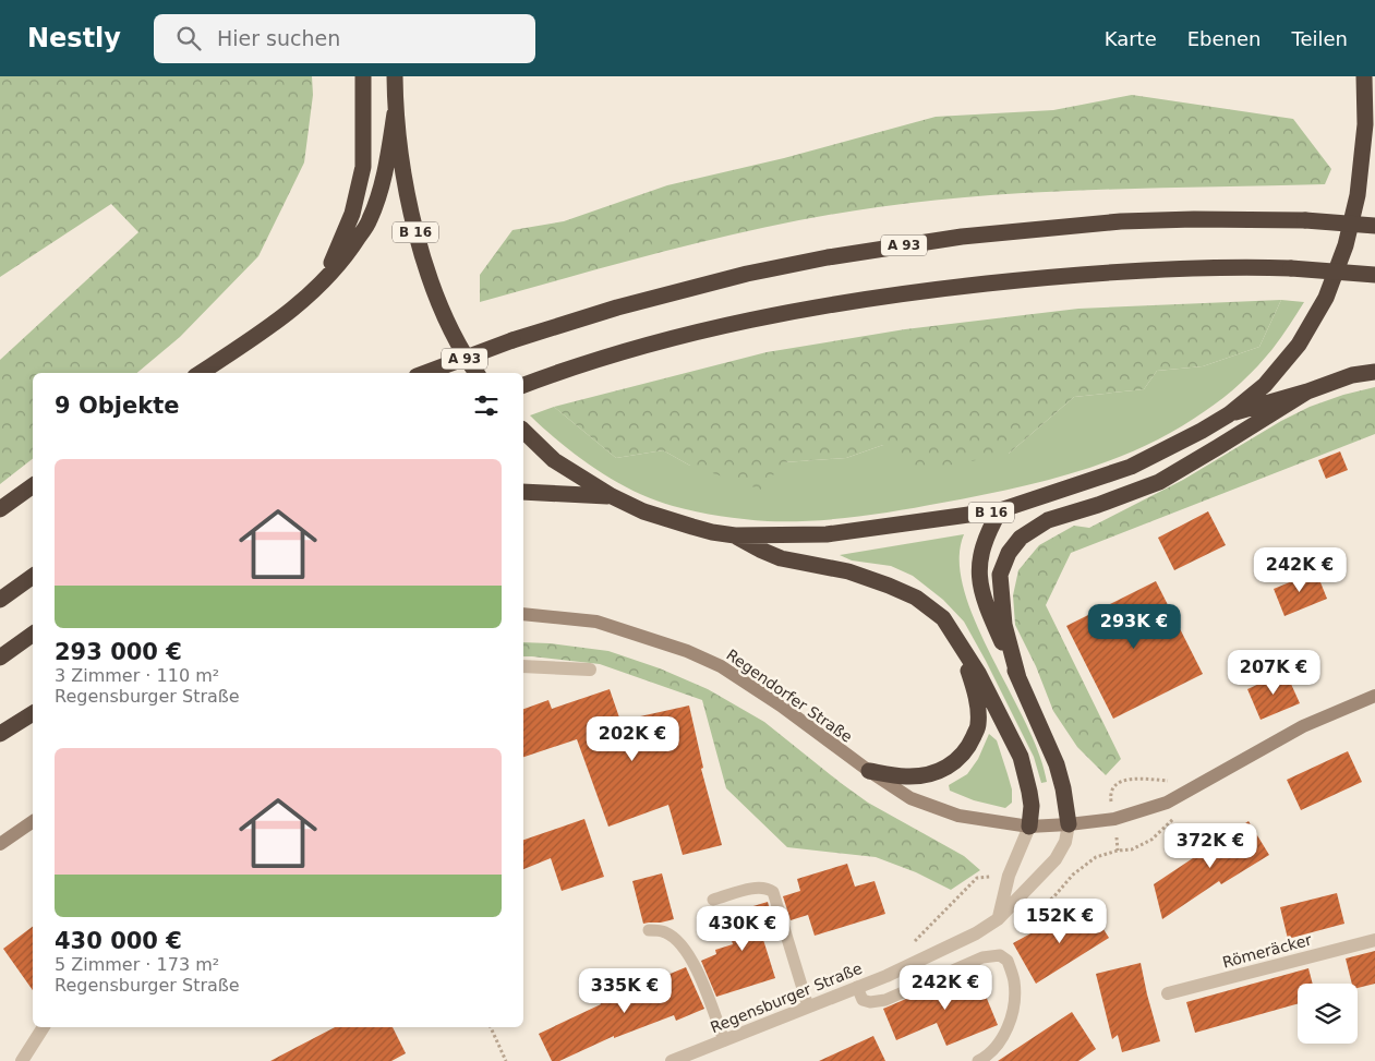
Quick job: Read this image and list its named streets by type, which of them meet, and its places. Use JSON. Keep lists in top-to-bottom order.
{
  "streets": {
    "highway": ["B 16", "A 93"],
    "street": ["Regendorfer Straße", "Römeräcker", "Regensburger Straße"]
  },
  "crossings": [
    ["B 16", "Regendorfer Straße"],
    ["B 16", "Regensburger Straße"]
  ],
  "page": {
    "header": "Nestly",
    "search": "Hier suchen",
    "nav": ["Karte", "Ebenen", "Teilen"],
    "heading": "9 Objekte",
    "list": [
      {
        "name": "293 000 €",
        "note": "3 Zimmer · 110 m² · Regensburger Straße"
      },
      {
        "name": "430 000 €",
        "note": "5 Zimmer · 173 m² · Regensburger Straße"
      }
    ],
    "price": [
      "242K €",
      "293K €",
      "207K €",
      "202K €",
      "372K €",
      "152K €",
      "430K €",
      "242K €",
      "335K €"
    ]
  }
}
